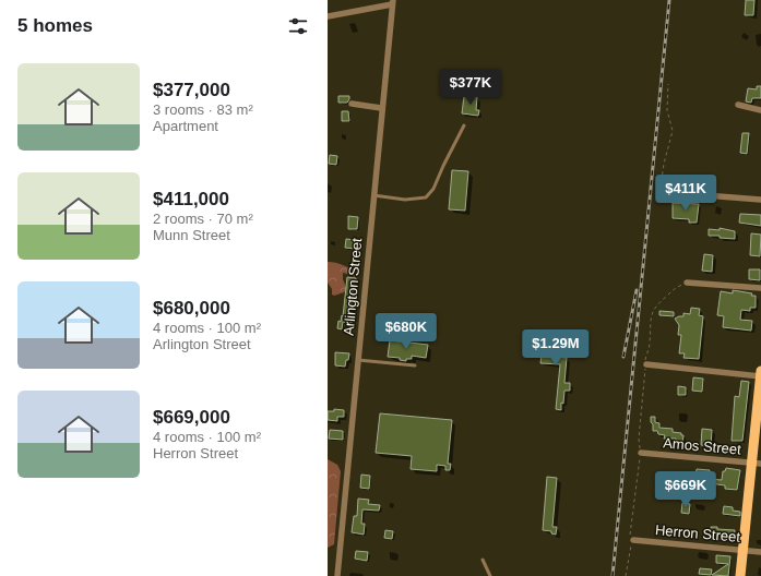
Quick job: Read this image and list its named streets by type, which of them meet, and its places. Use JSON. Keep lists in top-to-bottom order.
{
  "streets": {
    "street": ["Arlington Street", "Amos Street", "Herron Street"]
  },
  "page": {
    "heading": "5 homes",
    "list": [
      {
        "name": "$377,000",
        "note": "3 rooms · 83 m² · Apartment"
      },
      {
        "name": "$411,000",
        "note": "2 rooms · 70 m² · Munn Street"
      },
      {
        "name": "$680,000",
        "note": "4 rooms · 100 m² · Arlington Street"
      },
      {
        "name": "$669,000",
        "note": "4 rooms · 100 m² · Herron Street"
      }
    ],
    "price": [
      "$377K",
      "$411K",
      "$680K",
      "$1.29M",
      "$669K"
    ]
  }
}
